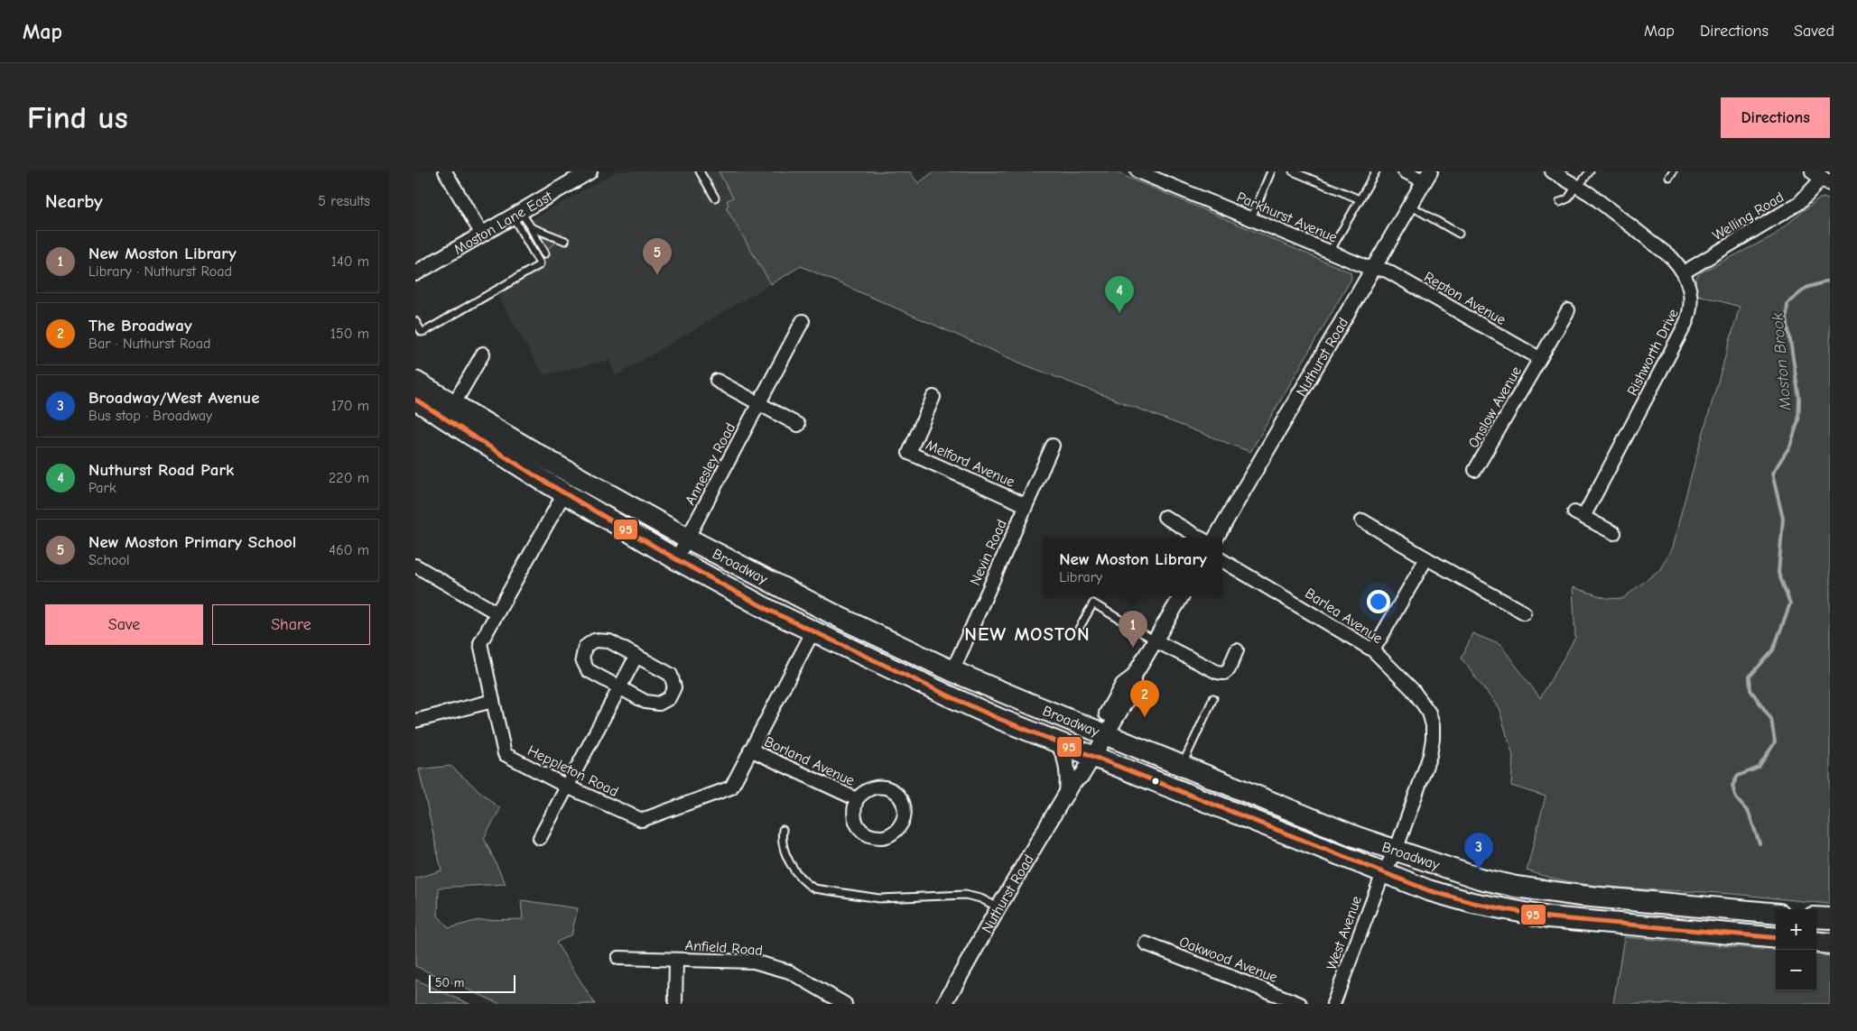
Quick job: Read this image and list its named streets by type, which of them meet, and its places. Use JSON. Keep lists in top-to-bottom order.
{
  "streets": {
    "highway": ["Broadway"],
    "street": [
      "Welling Road",
      "Parkhurst Avenue",
      "Moston Lane East",
      "Repton Avenue",
      "Rishworth Drive",
      "Nuthurst Road",
      "Onslow Avenue",
      "Melford Avenue",
      "Annesley Road",
      "Nevin Road",
      "Barlea Avenue",
      "Borland Avenue",
      "Heppleton Road",
      "West Avenue",
      "Anfield Road",
      "Oakwood Avenue"
    ]
  },
  "crossings": [
    ["Welling Road", "Rishworth Drive"],
    ["Parkhurst Avenue", "Repton Avenue"],
    ["Parkhurst Avenue", "Nuthurst Road"],
    ["Repton Avenue", "Nuthurst Road"],
    ["Repton Avenue", "Onslow Avenue"],
    ["Nuthurst Road", "Broadway"],
    ["Melford Avenue", "Nevin Road"],
    ["Annesley Road", "Broadway"],
    ["Nevin Road", "Broadway"],
    ["Broadway", "Barlea Avenue"],
    ["Broadway", "Heppleton Road"],
    ["Broadway", "West Avenue"],
    ["Barlea Avenue", "West Avenue"],
    ["Borland Avenue", "Heppleton Road"]
  ],
  "districts": ["NEW MOSTON"],
  "water": ["Moston Brook"],
  "lines": ["transit line 95"],
  "scale_bar": "50 m",
  "page": {
    "header": "Map",
    "nav": ["Map", "Directions", "Saved"],
    "buttons": [
      "Directions",
      ["Save", "Share"]
    ],
    "title": "Find us",
    "heading": ["Nearby", "5 results"],
    "list": [
      {
        "mark": "1",
        "name": "New Moston Library",
        "note": "Library · Nuthurst Road",
        "value": "140 m"
      },
      {
        "mark": "2",
        "name": "The Broadway",
        "note": "Bar · Nuthurst Road",
        "value": "150 m"
      },
      {
        "mark": "3",
        "name": "Broadway/West Avenue",
        "note": "Bus stop · Broadway",
        "value": "170 m"
      },
      {
        "mark": "4",
        "name": "Nuthurst Road Park",
        "note": "Park",
        "value": "220 m"
      },
      {
        "mark": "5",
        "name": "New Moston Primary School",
        "note": "School",
        "value": "460 m"
      }
    ],
    "pins": [
      "5",
      "4",
      "1",
      "2",
      "3"
    ],
    "popup": ["New Moston Library", "Library"],
    "map_buttons": ["+", "−"],
    "scale": "50 m"
  }
}
